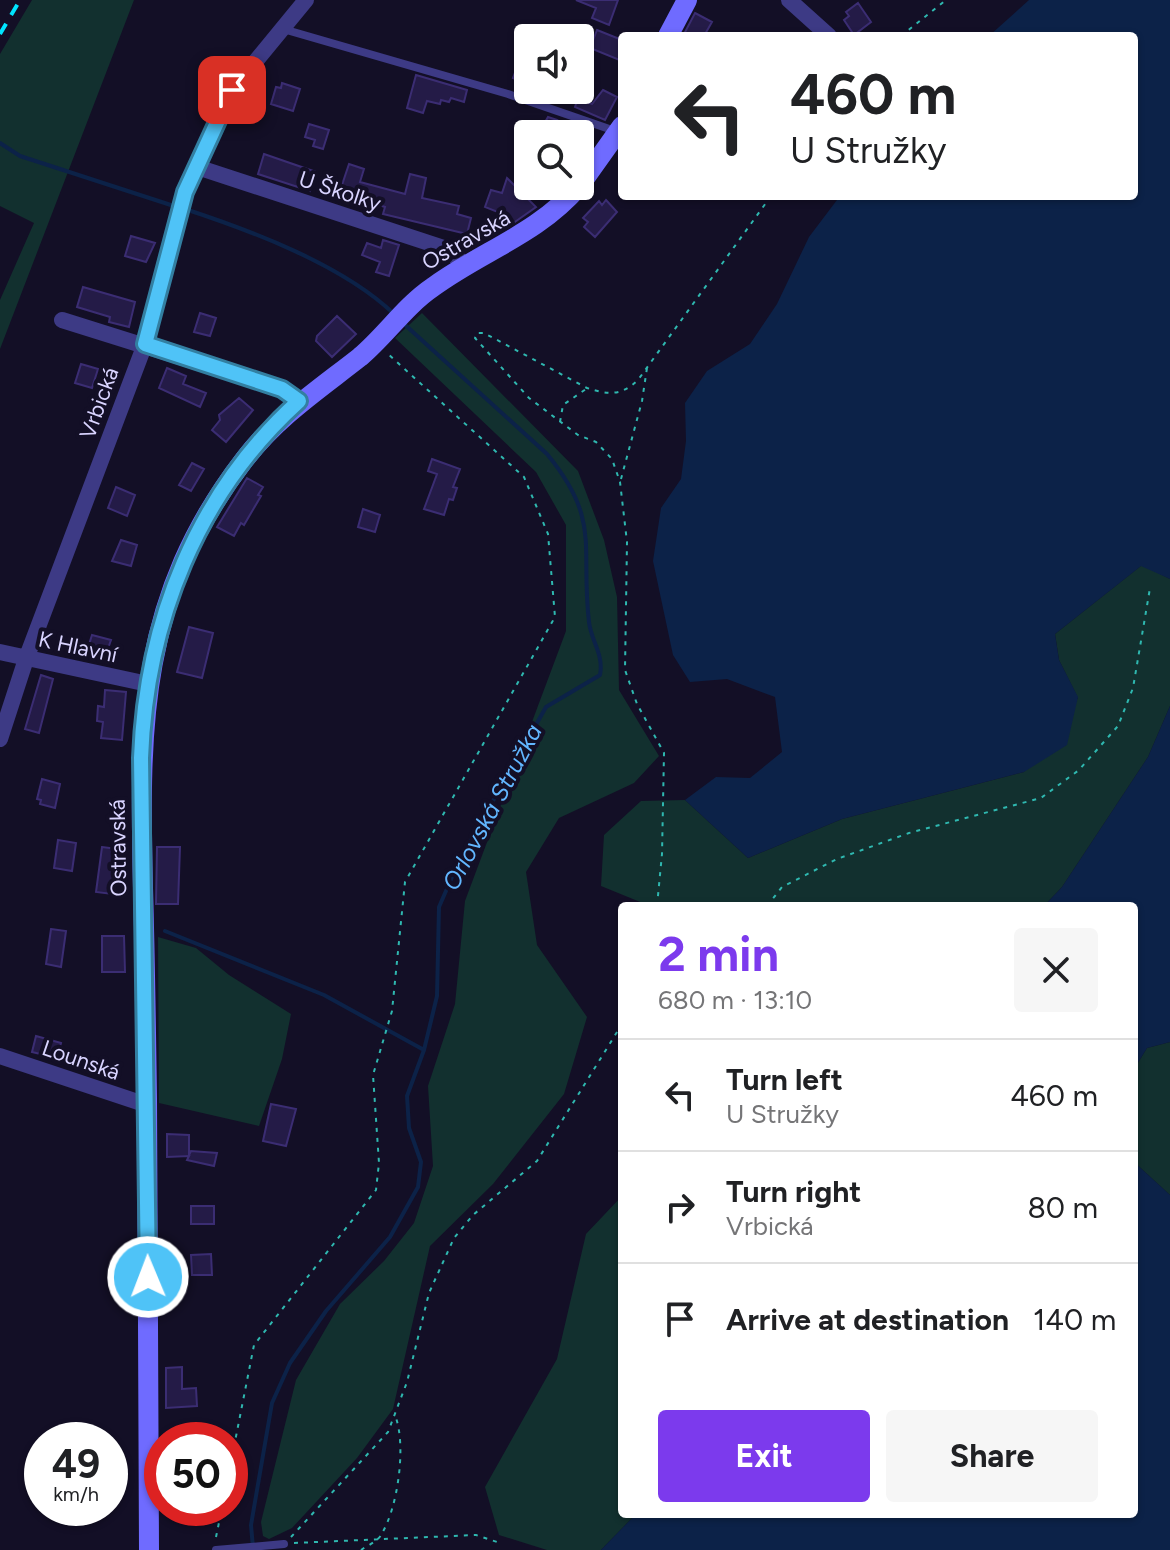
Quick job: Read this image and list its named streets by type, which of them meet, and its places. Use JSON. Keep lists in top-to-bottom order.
{
  "streets": {
    "main road": ["Ostravská"],
    "street": [
      "U Školky",
      "Vrbická",
      "K Hlavní",
      "Lounská"
    ]
  },
  "crossings": [
    ["U Školky", "Ostravská"],
    ["U Školky", "Vrbická"],
    ["Ostravská", "K Hlavní"],
    ["Ostravská", "Lounská"],
    ["Vrbická", "K Hlavní"]
  ],
  "water": ["Orlovská Stružka"],
  "page": {
    "turn": ["460 m", "U Stružky"],
    "heading": ["2 min", "680 m · 13:10"],
    "list": [
      {
        "name": "Turn left",
        "note": "U Stružky",
        "value": "460 m"
      },
      {
        "name": "Turn right",
        "note": "Vrbická",
        "value": "80 m"
      },
      {
        "name": "Arrive at destination",
        "value": "140 m"
      }
    ],
    "buttons": ["Exit", "Share"],
    "speed": "49 km/h",
    "limit": "50"
  }
}
